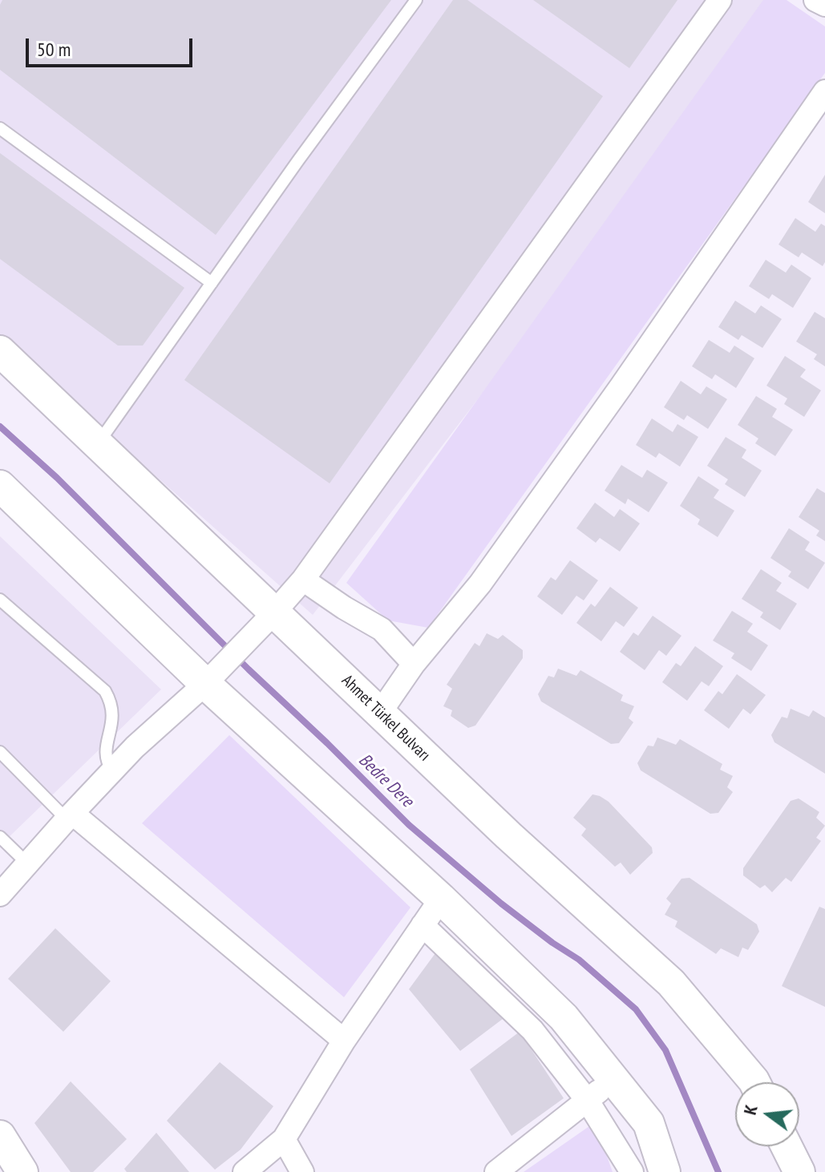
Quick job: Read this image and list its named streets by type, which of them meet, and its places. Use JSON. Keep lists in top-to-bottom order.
{
  "streets": {
    "street": ["Ahmet Türkel Bulvarı"]
  },
  "water": ["Bedre Dere"],
  "scale_bar": "50 m",
  "north": "left"
}
